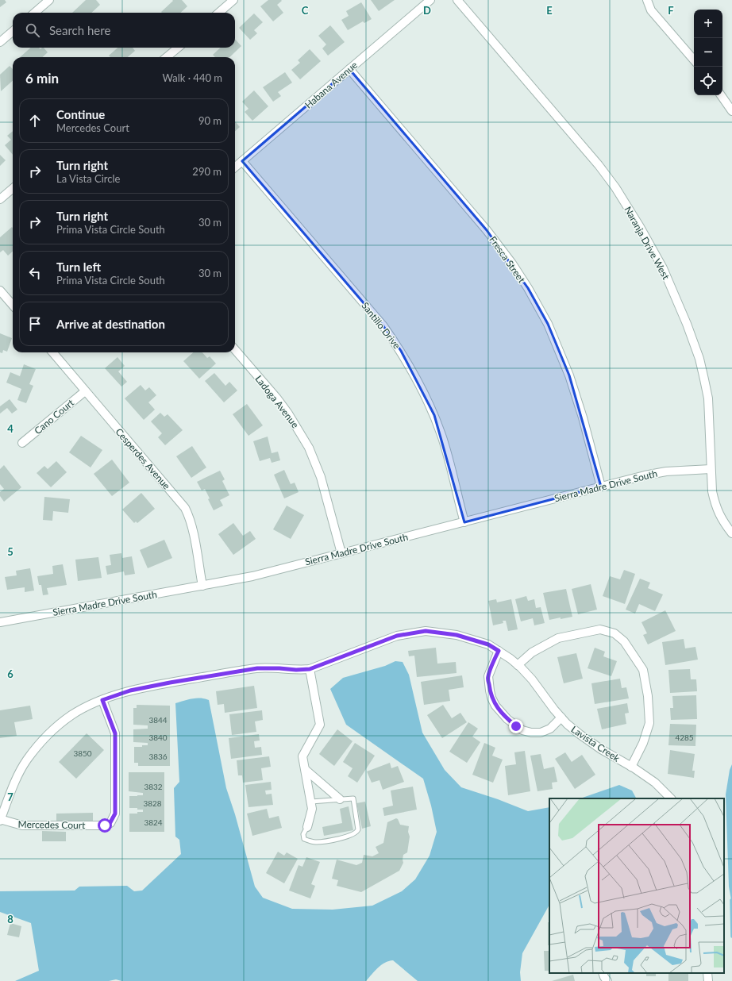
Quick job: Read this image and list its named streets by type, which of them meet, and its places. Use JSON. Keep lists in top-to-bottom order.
{
  "streets": {
    "street": [
      "Habana Avenue",
      "Naranja Drive West",
      "Fresca Street",
      "Santillo Drive",
      "Ladoga Avenue",
      "Cano Court",
      "Cesperdes Avenue",
      "Sierra Madre Drive South",
      "Lavista Creek",
      "Mercedes Court"
    ]
  },
  "crossings": [
    ["Habana Avenue", "Fresca Street"],
    ["Habana Avenue", "Santillo Drive"],
    ["Naranja Drive West", "Sierra Madre Drive South"],
    ["Fresca Street", "Sierra Madre Drive South"],
    ["Santillo Drive", "Sierra Madre Drive South"],
    ["Ladoga Avenue", "Sierra Madre Drive South"],
    ["Cano Court", "Cesperdes Avenue"],
    ["Cesperdes Avenue", "Sierra Madre Drive South"],
    ["Lavista Creek", "Mercedes Court"]
  ],
  "house_numbers": [
    "3844",
    "3840",
    "4285",
    "3850",
    "3836",
    "3832",
    "3828",
    "3824"
  ],
  "page": {
    "map_buttons": ["+", "−"],
    "search": "Search here",
    "heading": ["6 min", "Walk · 440 m"],
    "list": [
      ["Continue", "Mercedes Court", "90 m"],
      ["Turn right", "La Vista Circle", "290 m"],
      ["Turn right", "Prima Vista Circle South", "30 m"],
      ["Turn left", "Prima Vista Circle South", "30 m"],
      "Arrive at destination"
    ]
  },
  "grid": {
    "columns": [
      "C",
      "D",
      "E",
      "F"
    ],
    "rows": [
      "4",
      "5",
      "6",
      "7",
      "8"
    ]
  }
}
